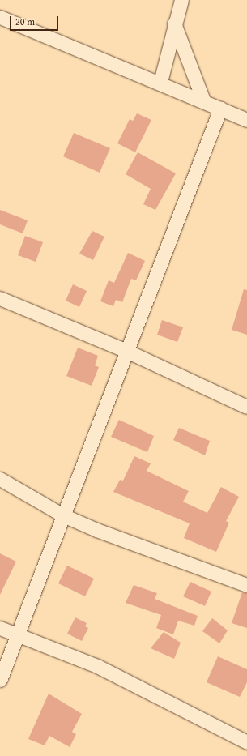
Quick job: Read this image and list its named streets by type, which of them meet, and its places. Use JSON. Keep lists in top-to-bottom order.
{
  "scale_bar": "20 m"
}
